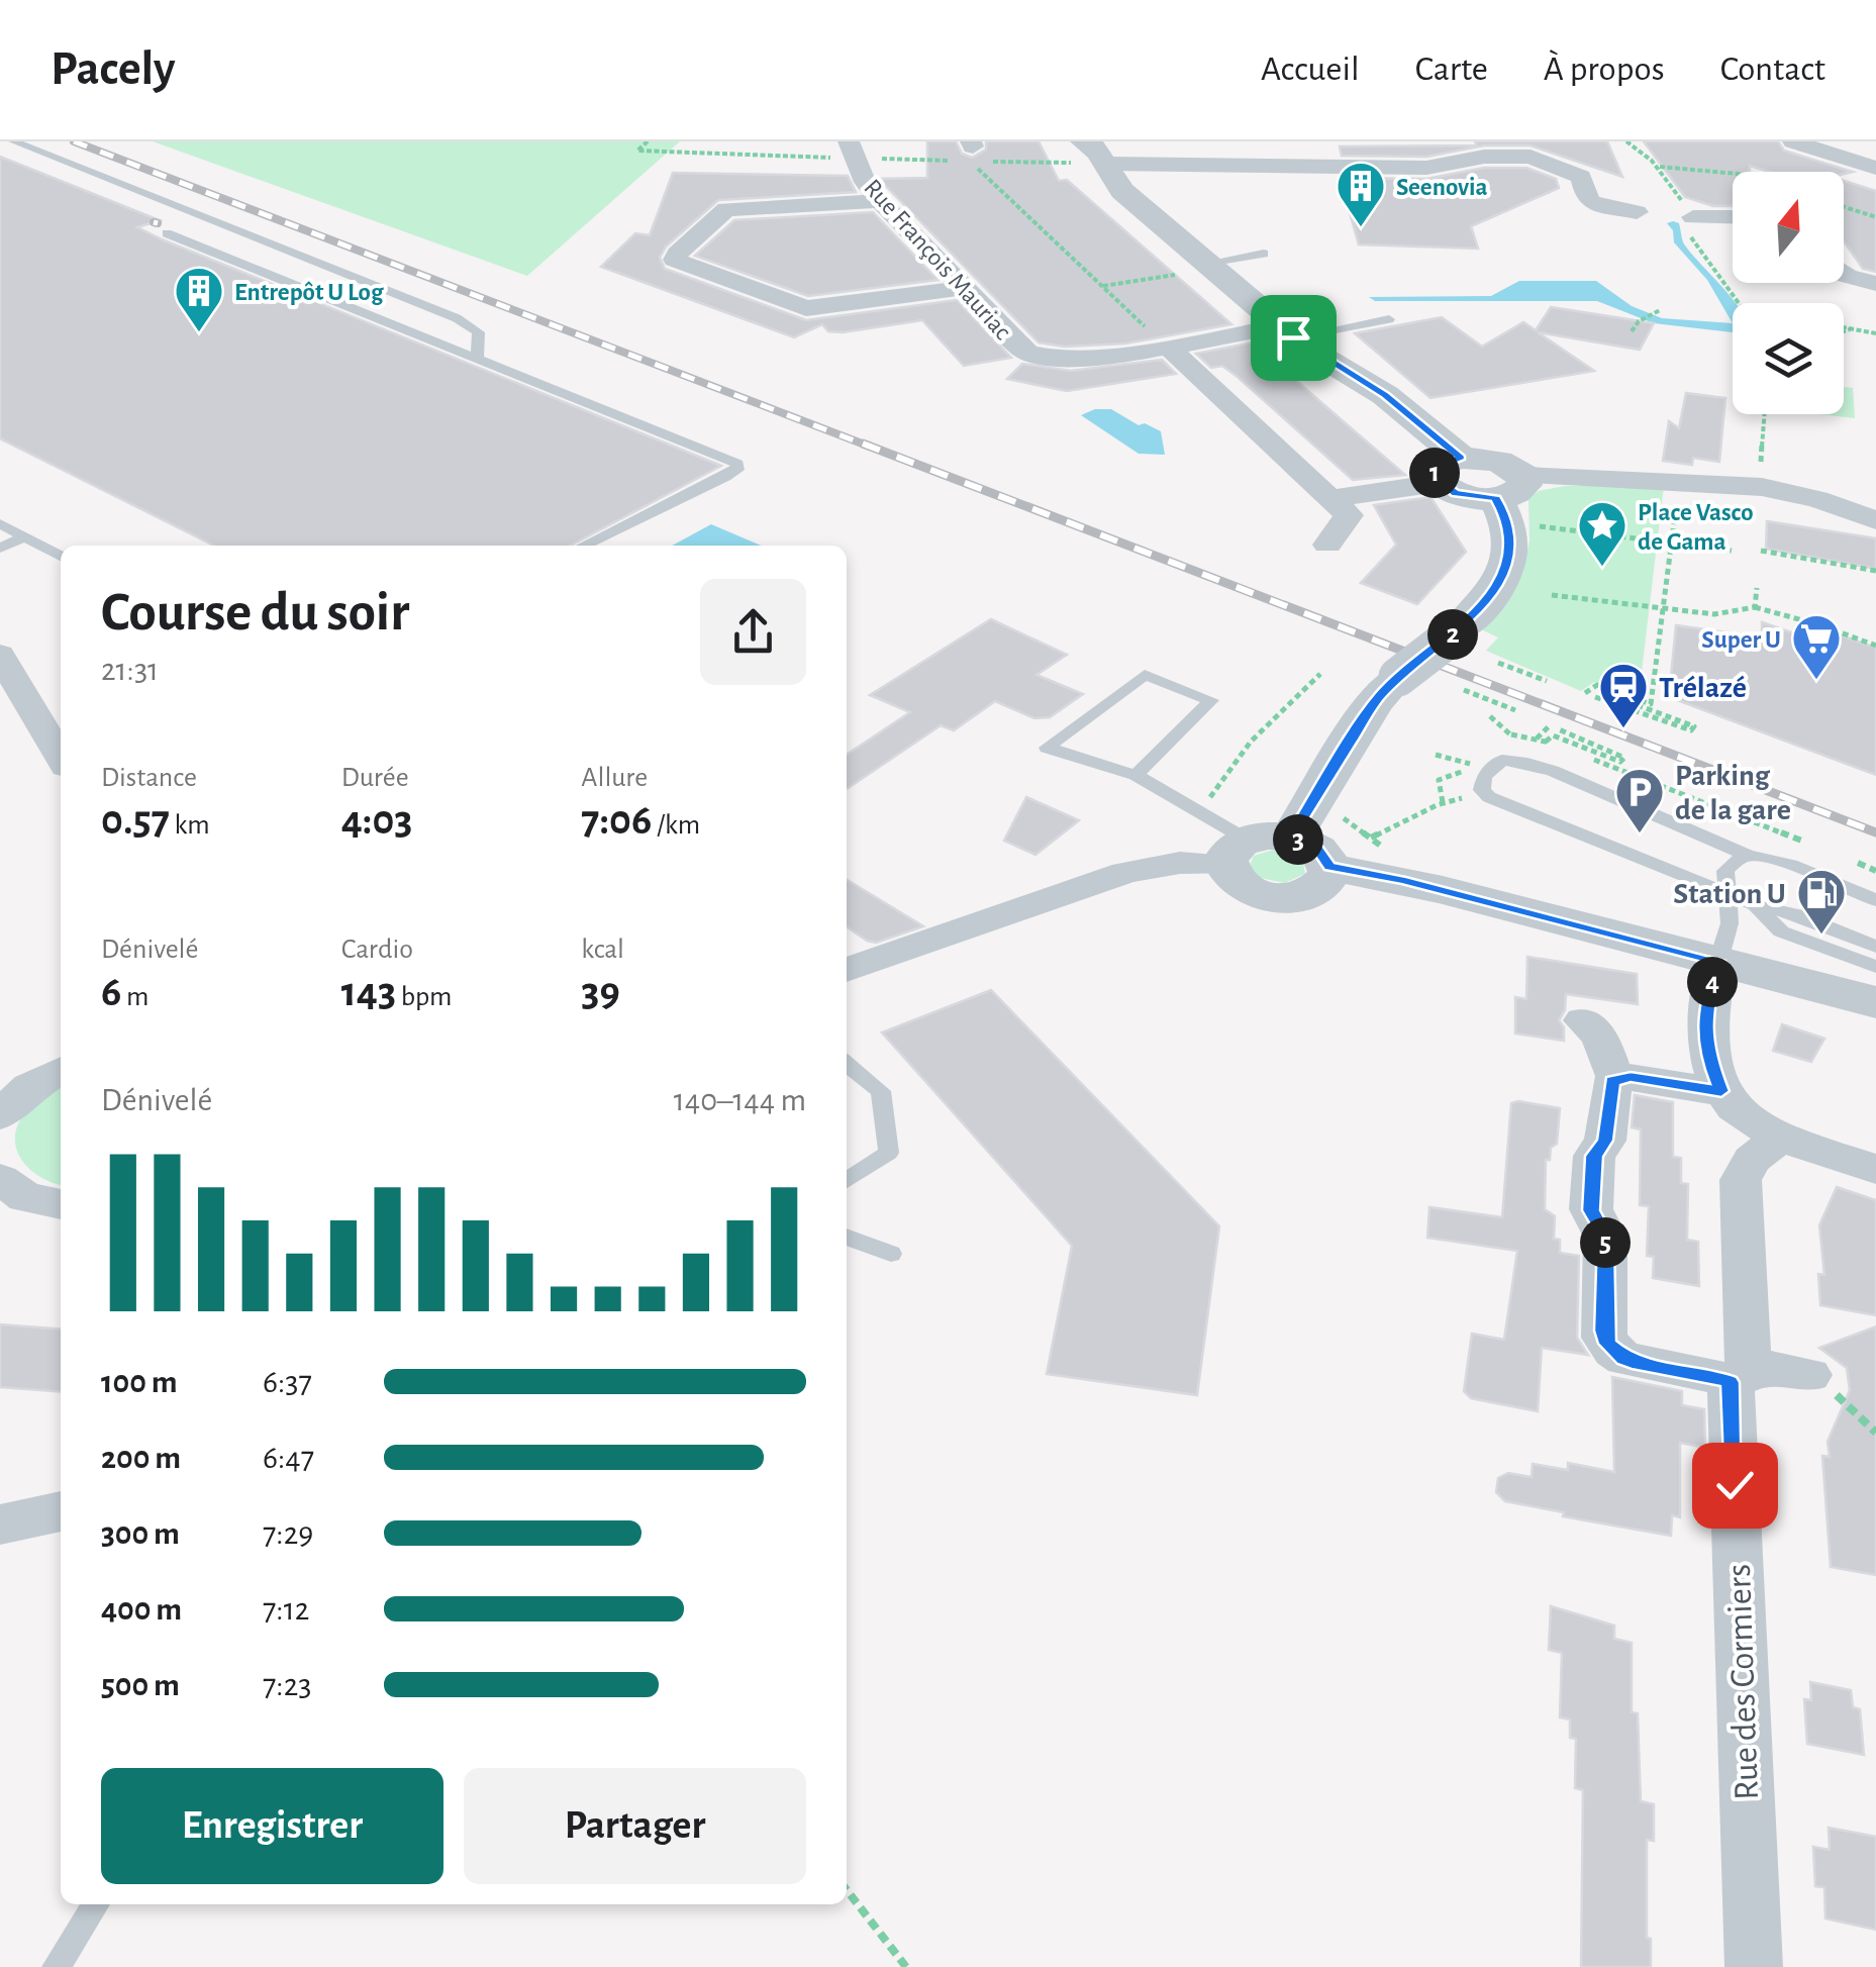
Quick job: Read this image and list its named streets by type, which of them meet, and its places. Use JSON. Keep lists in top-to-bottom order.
{
  "streets": {
    "street": ["Rue François Mauriac", "Rue des Cormiers"]
  },
  "places": {
    "building": ["Seenovia", "Entrepôt U Log"],
    "place": ["Place Vasco de Gama"],
    "supermarket": ["Super U"],
    "station": ["Trélazé"],
    "parking": ["Parking de la gare"],
    "fuel station": ["Station U"]
  },
  "north": "top",
  "page": {
    "header": "Pacely",
    "nav": [
      "Accueil",
      "Carte",
      "À propos",
      "Contact"
    ],
    "pins": [
      "1",
      "2",
      "3",
      "4",
      "5"
    ],
    "heading": ["Course du soir", "21:31"],
    "stats": [
      ["Distance", "0.57 km"],
      ["Durée", "4:03"],
      ["Allure", "7:06 /km"],
      ["Dénivelé", "6 m"],
      ["Cardio", "143 bpm"],
      ["kcal", "39"]
    ],
    "chart": ["Dénivelé", "140–144 m"],
    "list": [
      {
        "name": "100 m",
        "note": "6:37"
      },
      {
        "name": "200 m",
        "note": "6:47"
      },
      {
        "name": "300 m",
        "note": "7:29"
      },
      {
        "name": "400 m",
        "note": "7:12"
      },
      {
        "name": "500 m",
        "note": "7:23"
      }
    ],
    "buttons": ["Enregistrer", "Partager"]
  }
}
